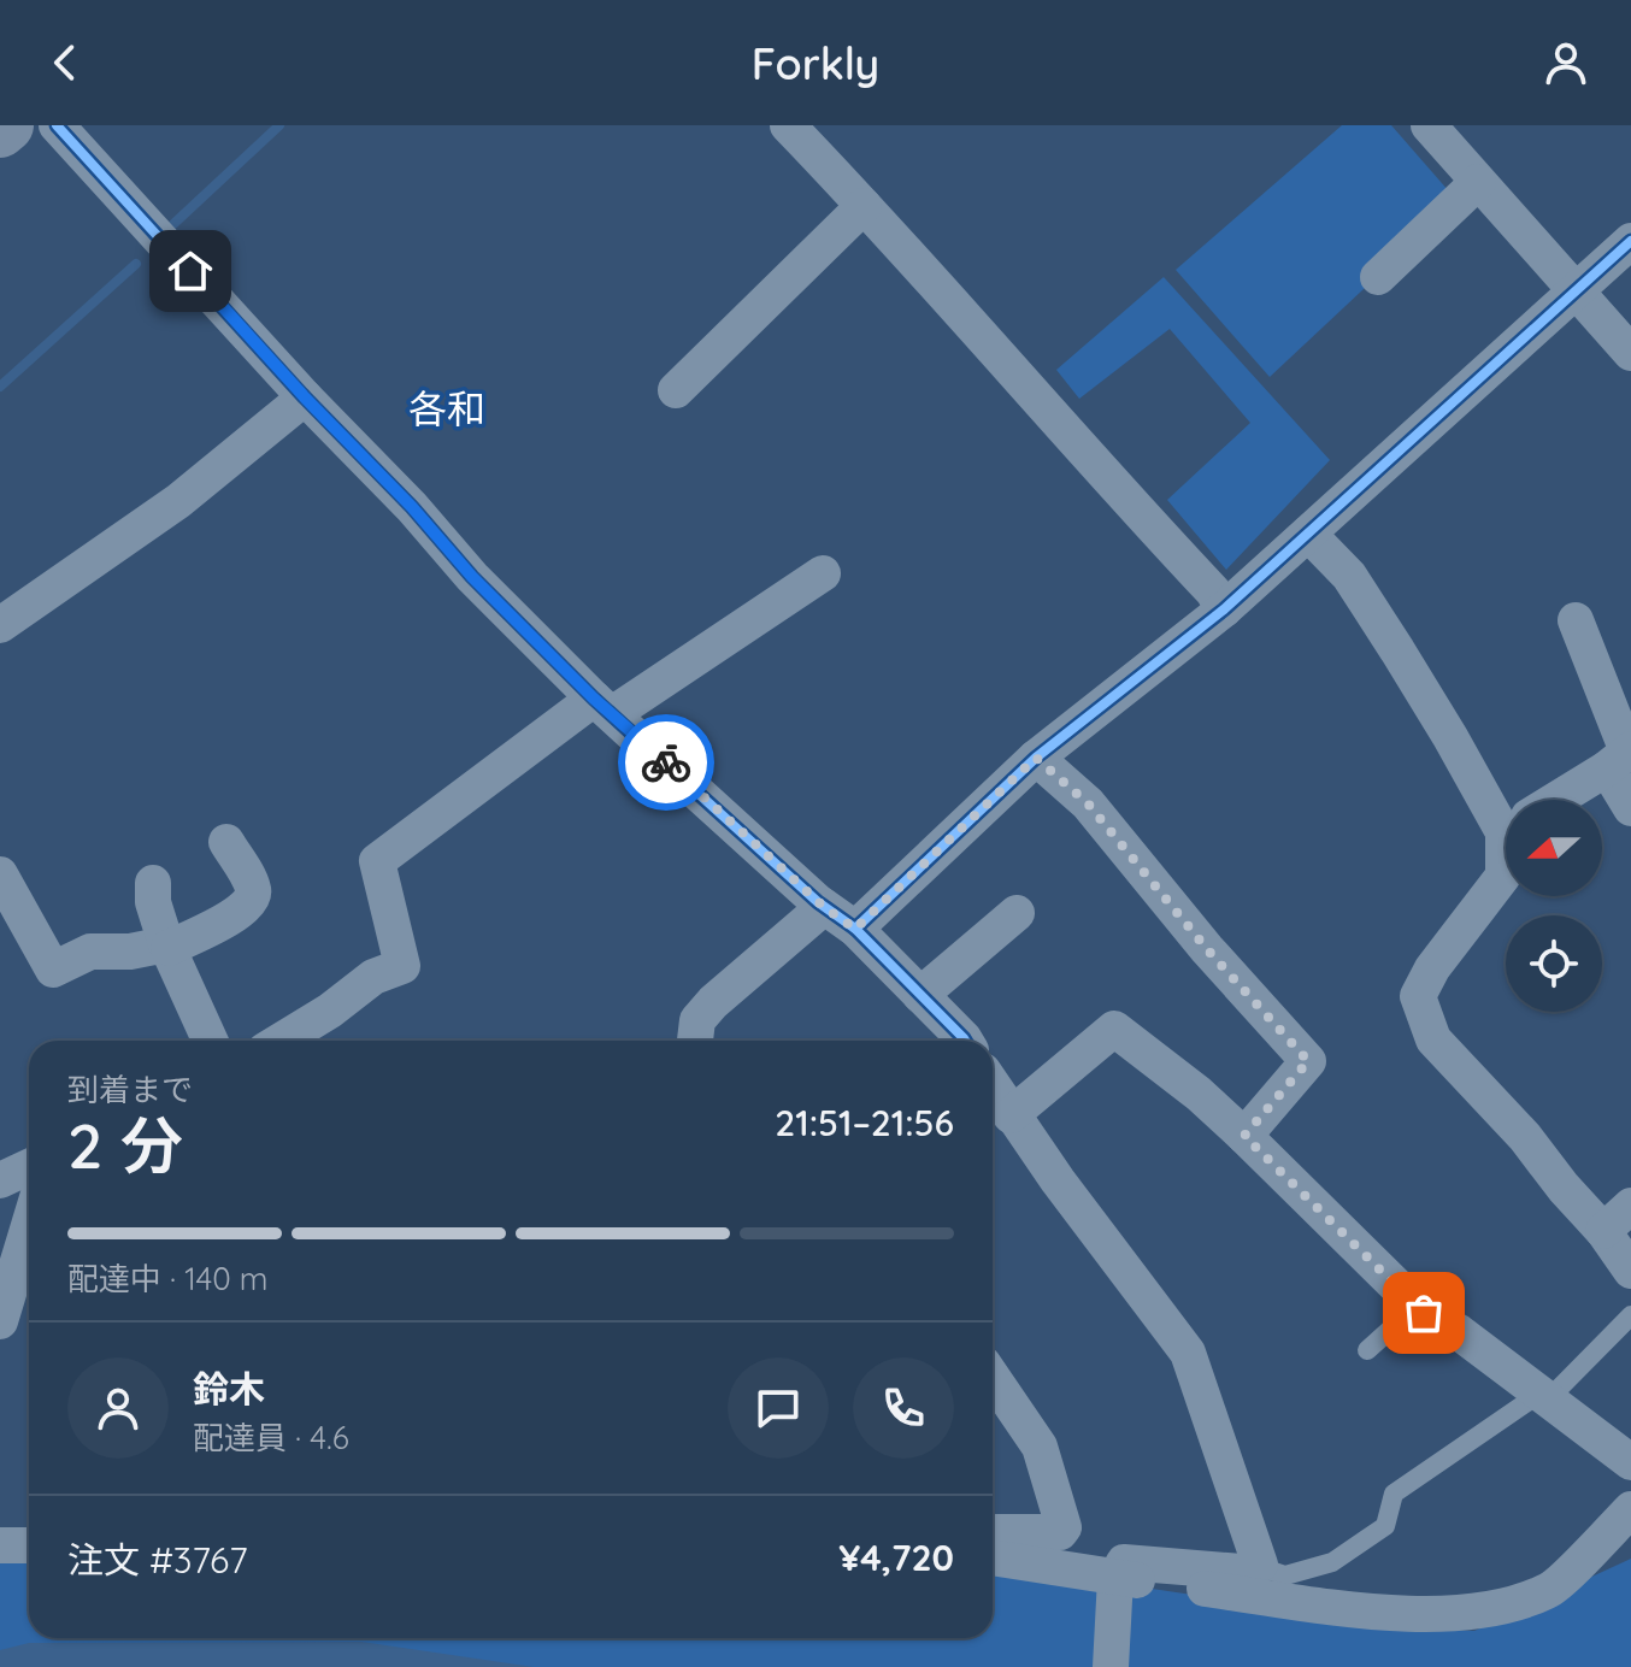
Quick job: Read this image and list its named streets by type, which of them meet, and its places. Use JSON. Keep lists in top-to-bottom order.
{
  "districts": ["各和"],
  "north": "left",
  "page": {
    "header": "Forkly",
    "heading": ["2 分", "到着まで", "21:51–21:56"],
    "panel": [
      "鈴木",
      "配達員 · 4.6",
      "注文 #3767",
      "¥4,720"
    ],
    "bar": "配達中 · 140 m"
  }
}
